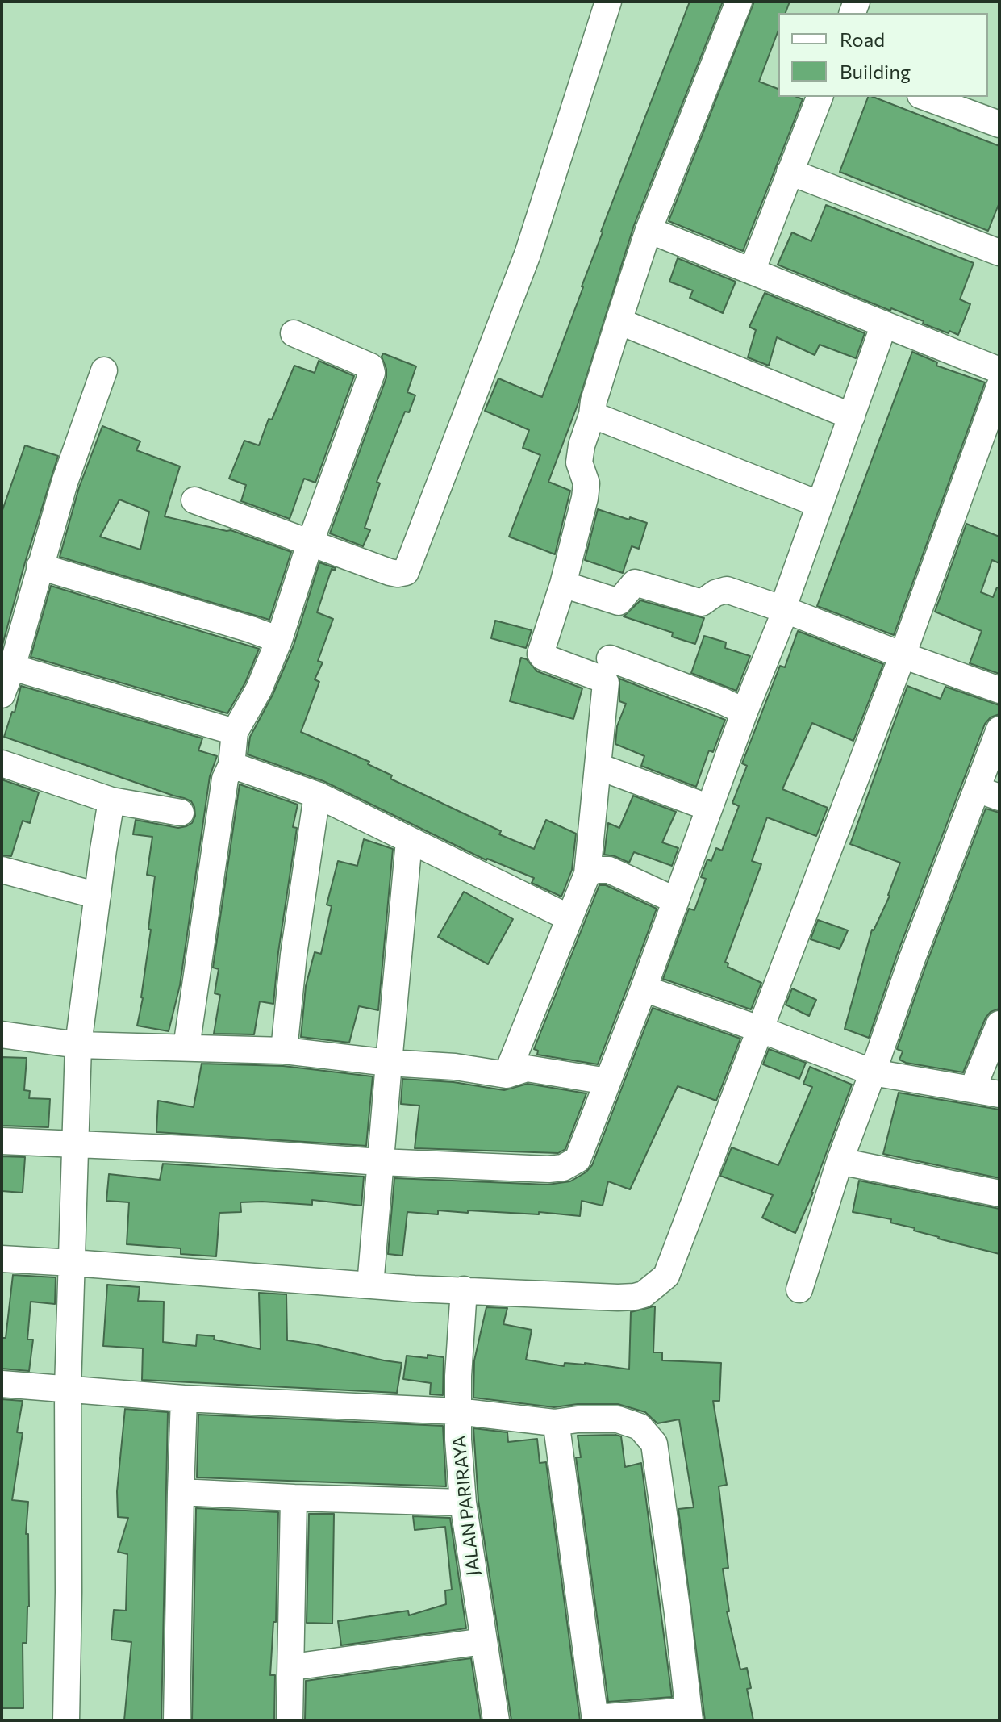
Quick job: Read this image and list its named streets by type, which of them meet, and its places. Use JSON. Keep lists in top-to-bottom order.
{
  "streets": {
    "street": ["JALAN PARIRAYA"]
  },
  "legend": ["Road", "Building"]
}
